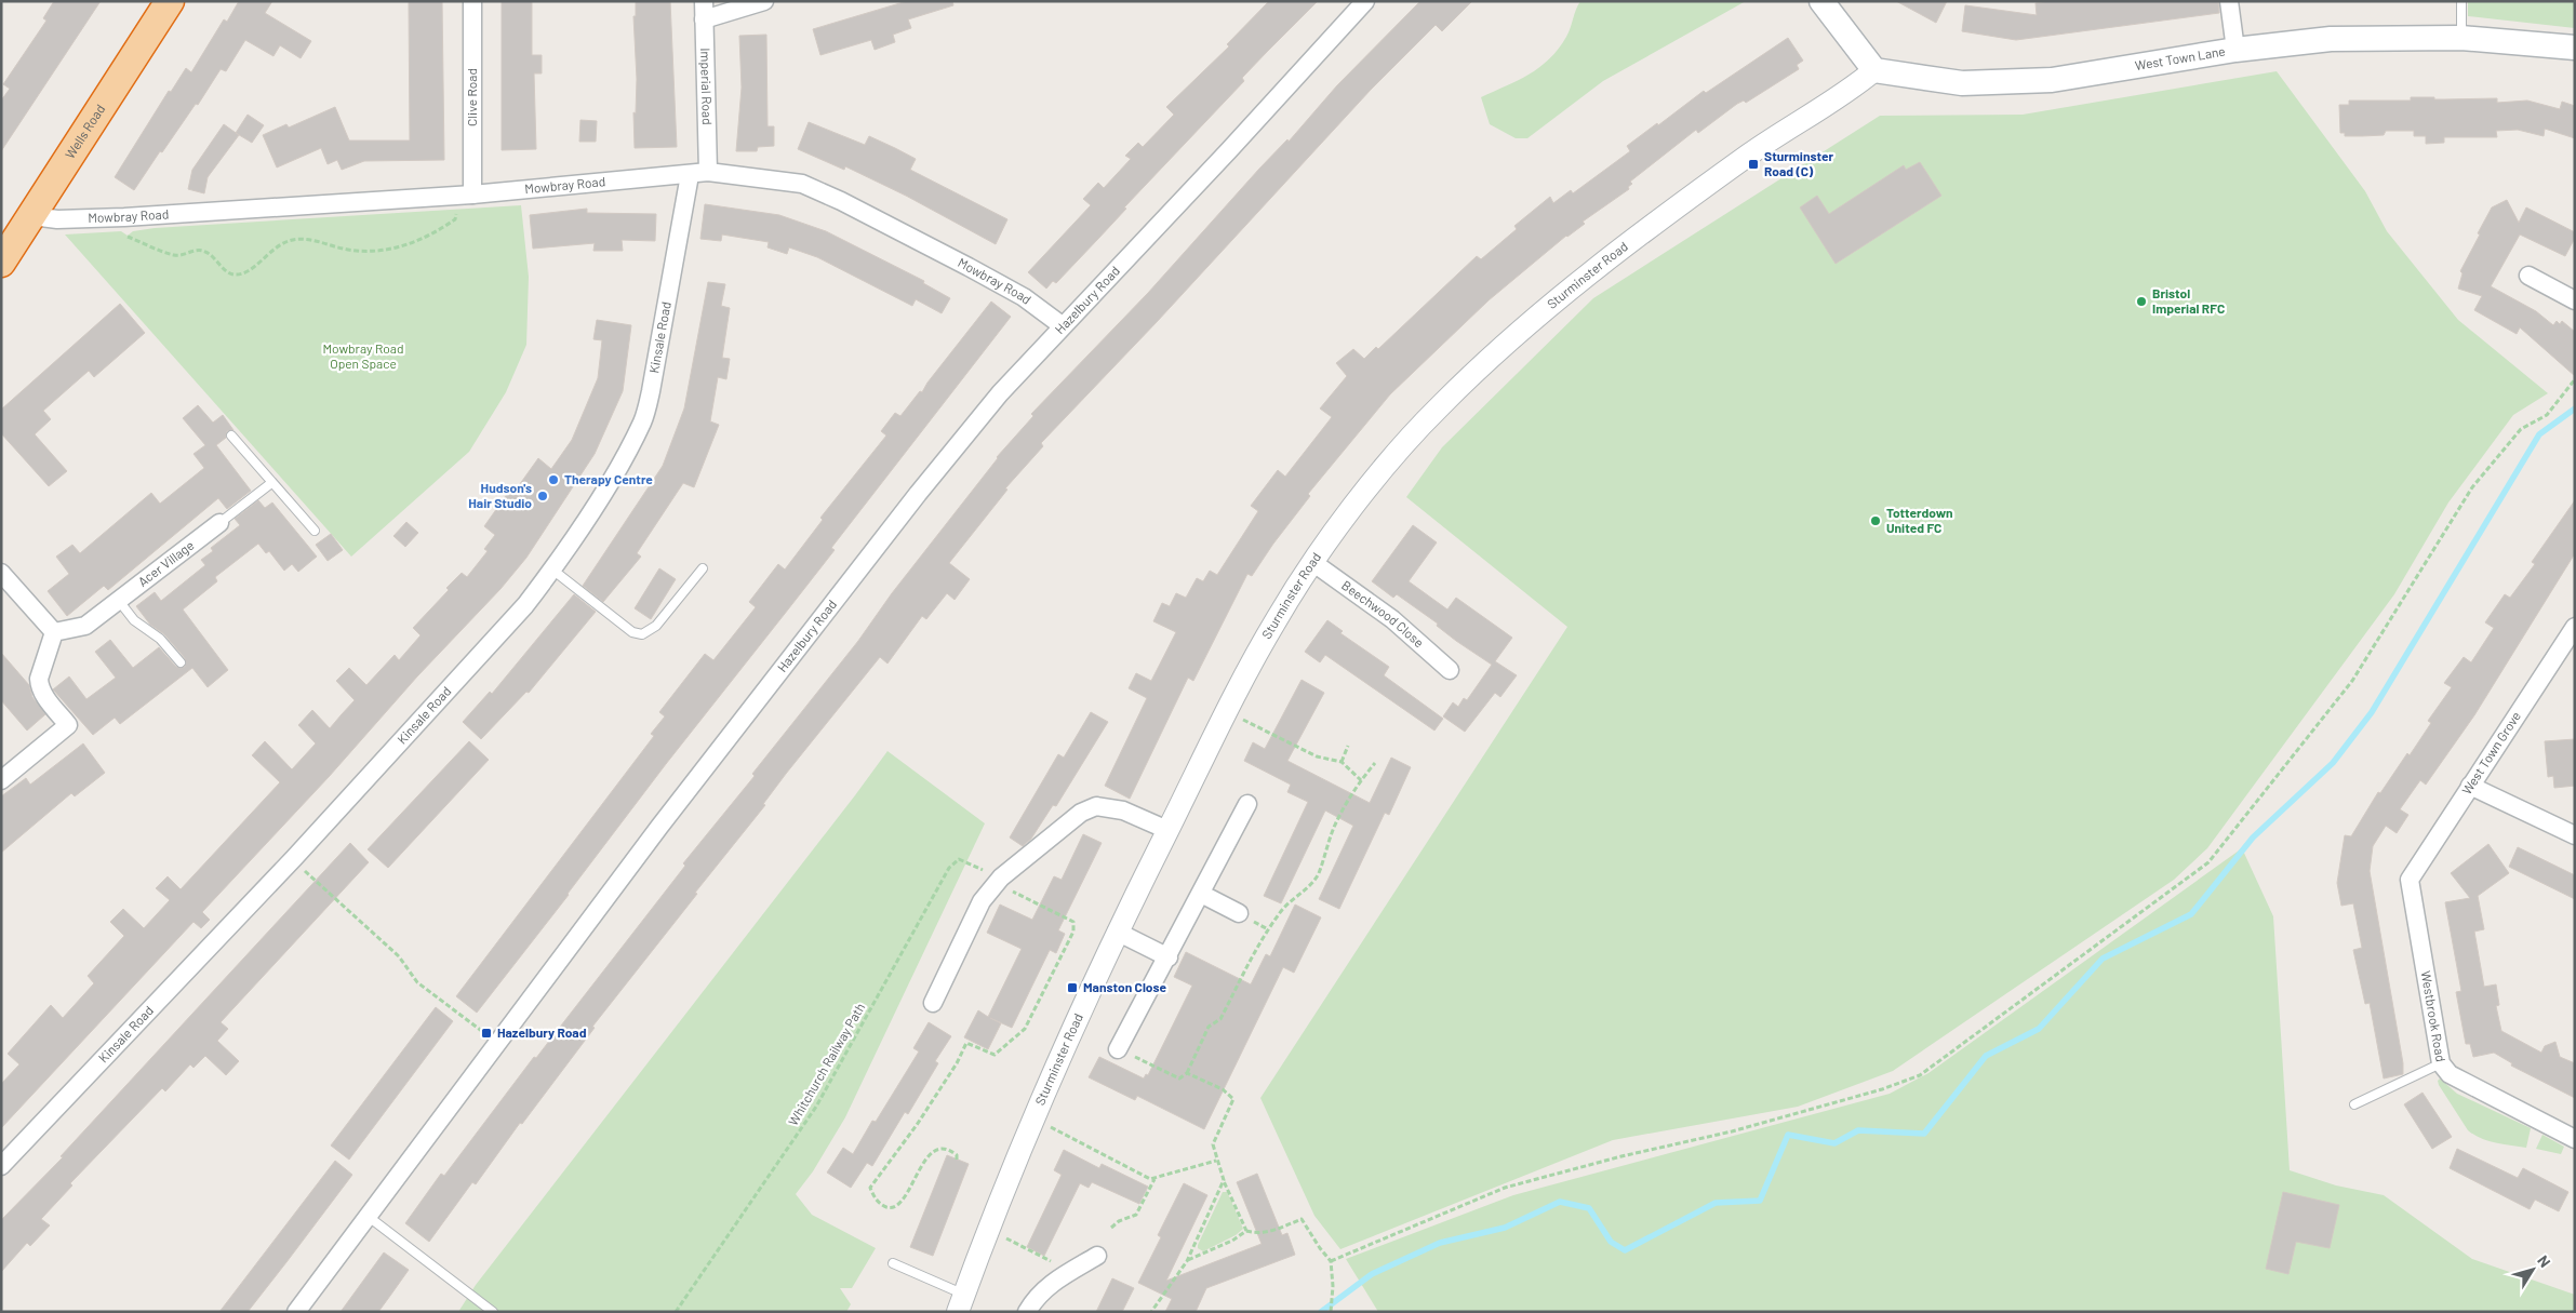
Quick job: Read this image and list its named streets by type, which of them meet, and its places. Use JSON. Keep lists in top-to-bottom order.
{
  "streets": {
    "highway": ["Wells Road"],
    "main road": ["West Town Lane"],
    "street": [
      "Imperial Road",
      "Clive Road",
      "Mowbray Road",
      "Sturminster Road",
      "Hazelbury Road",
      "Kinsale Road",
      "Acer Village",
      "Beechwood Close",
      "West Town Grove",
      "Westbrook Road"
    ],
    "path": ["Whitchurch Railway Path"]
  },
  "crossings": [
    ["West Town Lane", "Sturminster Road"],
    ["Imperial Road", "Mowbray Road"],
    ["Clive Road", "Mowbray Road"],
    ["Wells Road", "Mowbray Road"],
    ["Mowbray Road", "Hazelbury Road"],
    ["Mowbray Road", "Kinsale Road"],
    ["Sturminster Road", "Beechwood Close"],
    ["West Town Grove", "Westbrook Road"]
  ],
  "parks": ["Mowbray Road Open Space"],
  "places": {
    "transit": ["Sturminster Road (C)", "Manston Close", "Hazelbury Road"],
    "other": [
      "Bristol Imperial RFC",
      "Therapy Centre",
      "Hudson's Hair Studio",
      "Totterdown United FC"
    ]
  },
  "north": "top right"
}
